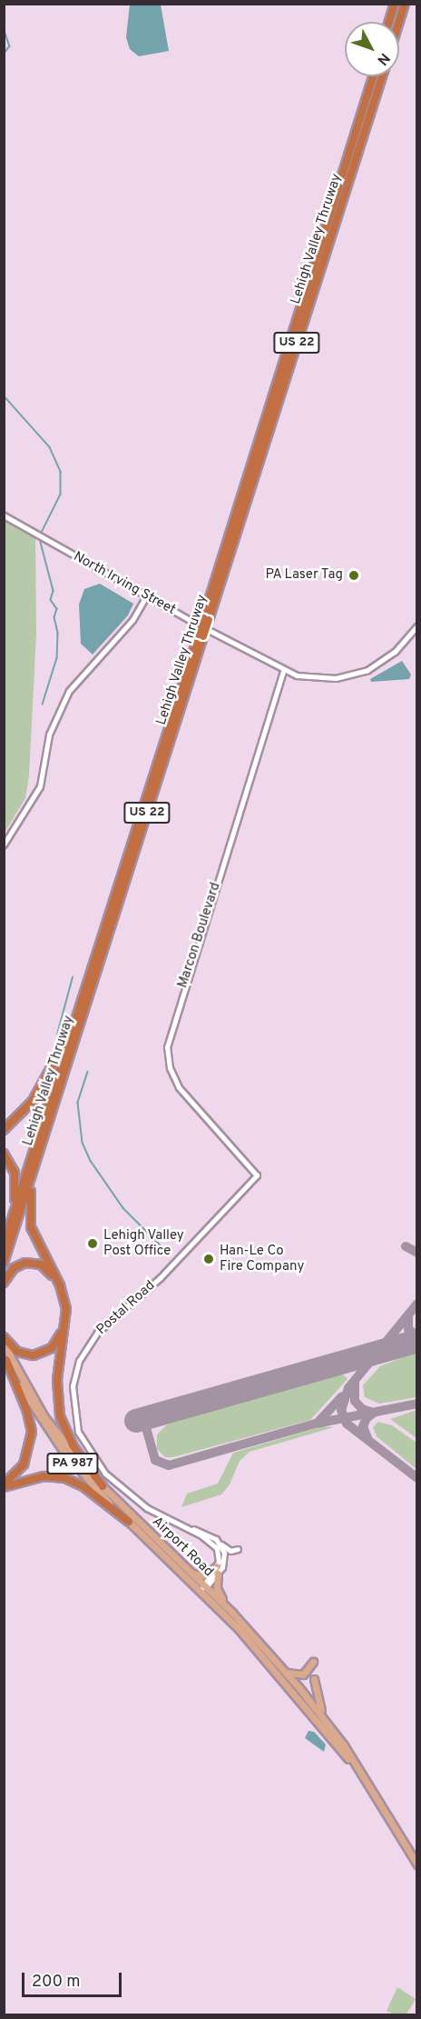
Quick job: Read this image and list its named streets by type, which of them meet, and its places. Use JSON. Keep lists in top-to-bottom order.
{
  "streets": {
    "highway": ["Lehigh Valley Thruway", "US 22"],
    "main road": ["PA 987", "Airport Road"],
    "street": ["North Irving Street", "Marcon Boulevard", "Postal Road"]
  },
  "crossings": [
    ["North Irving Street", "Marcon Boulevard"],
    ["Marcon Boulevard", "Postal Road"]
  ],
  "places": ["PA Laser Tag", "Lehigh Valley Post Office", "Han-Le Co Fire Company"],
  "scale_bar": "200 m",
  "north": "bottom right"
}
